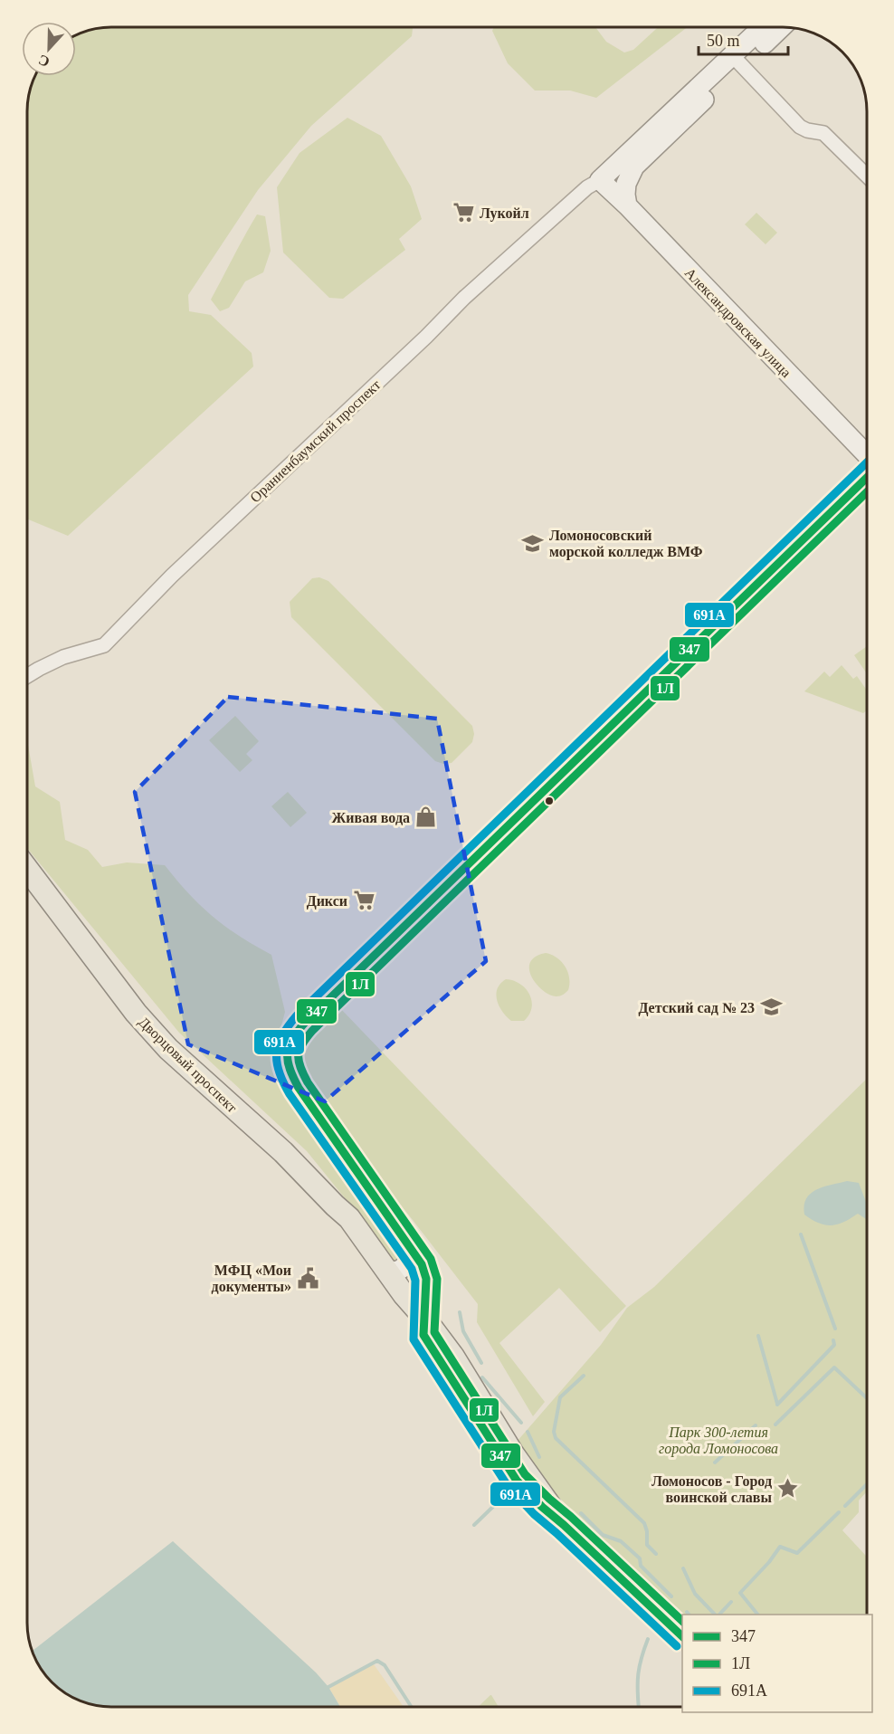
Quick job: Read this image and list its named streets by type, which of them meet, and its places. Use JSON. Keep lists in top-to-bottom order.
{
  "streets": {
    "main road": ["Александровская улица", "Ораниенбаумский проспект", "Дворцовый проспект"]
  },
  "crossings": [
    ["Александровская улица", "Ораниенбаумский проспект"]
  ],
  "parks": ["Парк 300-летия города Ломоносова"],
  "places": {
    "supermarket": ["Лукойл", "Дикси"],
    "school or university": ["Ломоносовский морской колледж ВМФ", "Детский сад № 23"],
    "shop": ["Живая вода"],
    "public building": ["МФЦ «Мои документы»"],
    "place": ["Ломоносов - Город воинской славы"]
  },
  "lines": ["transit line 691А", "transit line 347", "transit line 1Л"],
  "legend": ["347", "1Л", "691А"],
  "scale_bar": "50 m",
  "north": "bottom"
}
